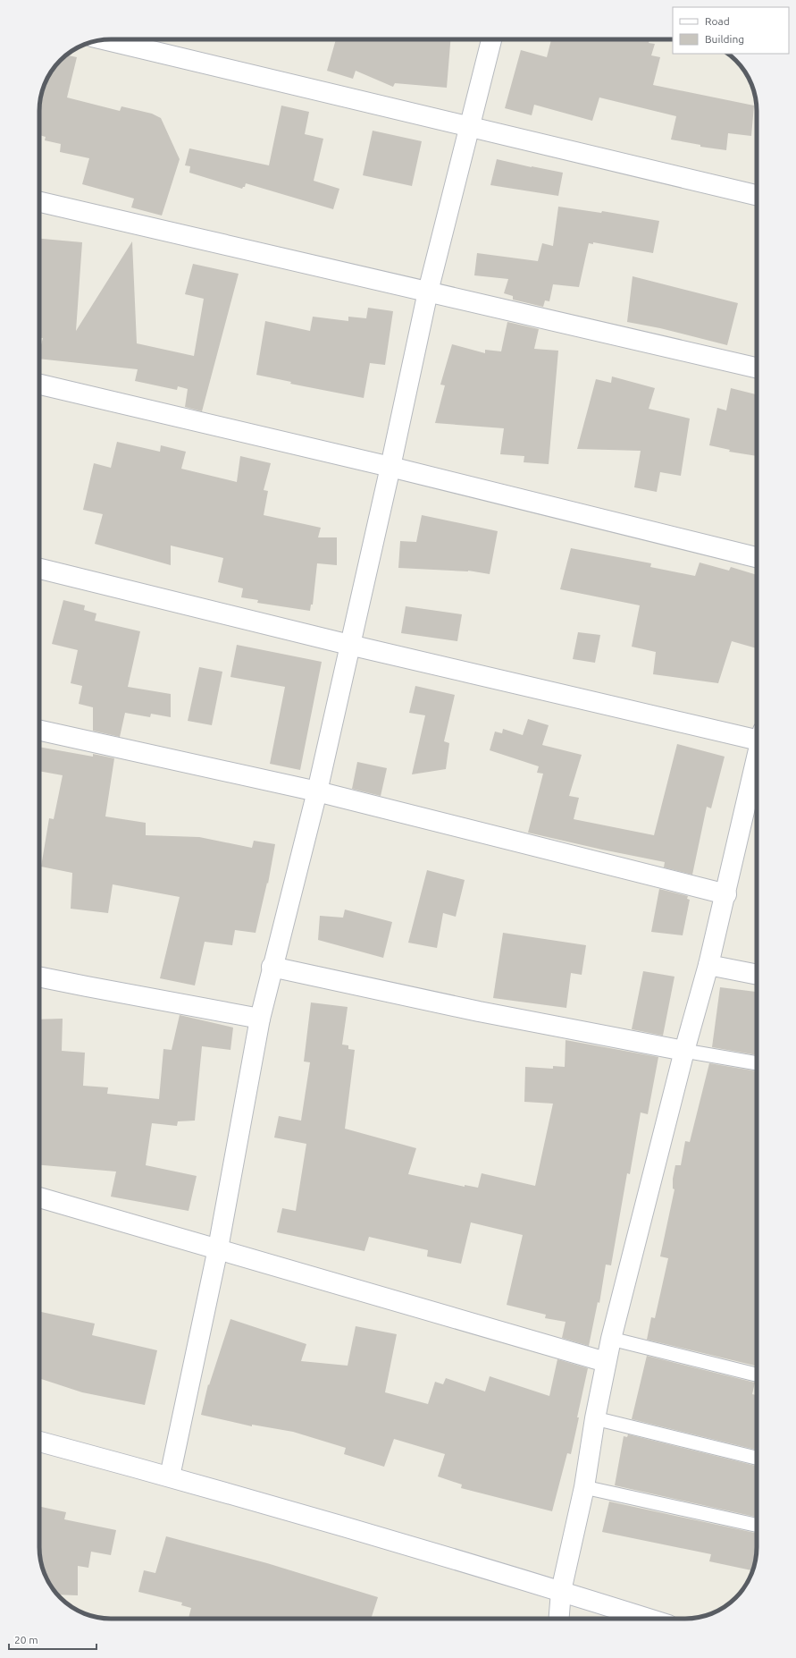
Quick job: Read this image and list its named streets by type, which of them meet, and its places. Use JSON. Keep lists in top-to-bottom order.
{
  "legend": ["Road", "Building"],
  "scale_bar": "20 m"
}
